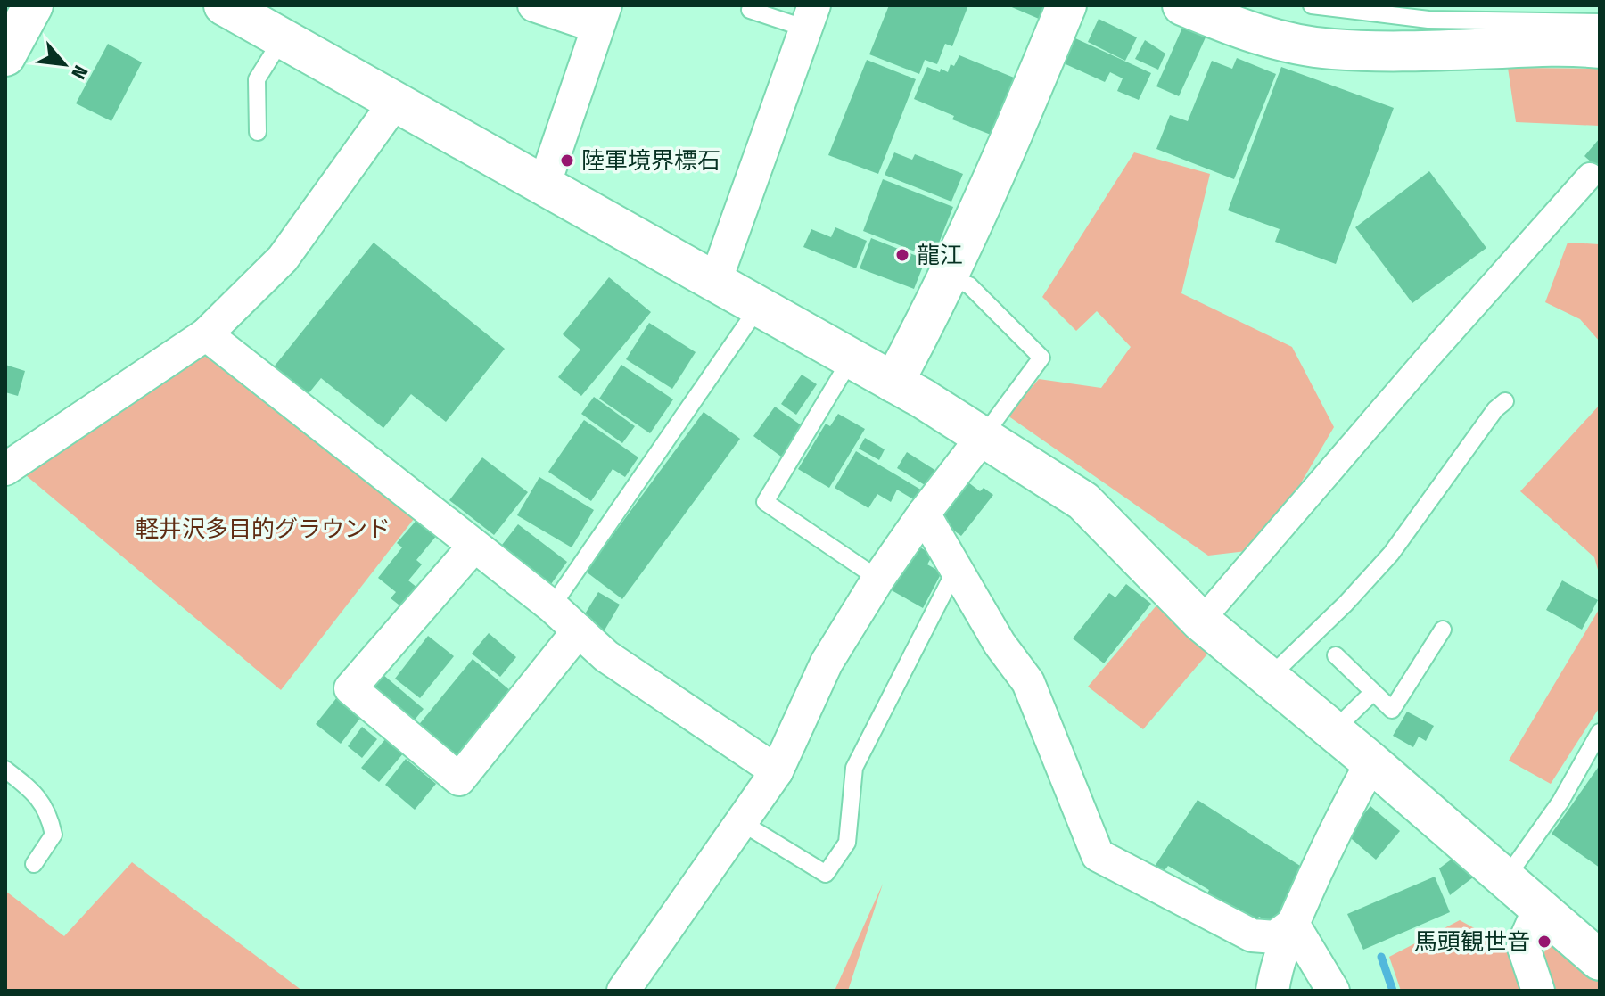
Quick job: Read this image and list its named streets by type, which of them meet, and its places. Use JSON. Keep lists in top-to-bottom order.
{
  "parks": ["軽井沢多目的グラウンド"],
  "places": ["陸軍境界標石", "龍江", "馬頭観世音"],
  "north": "bottom right"
}
